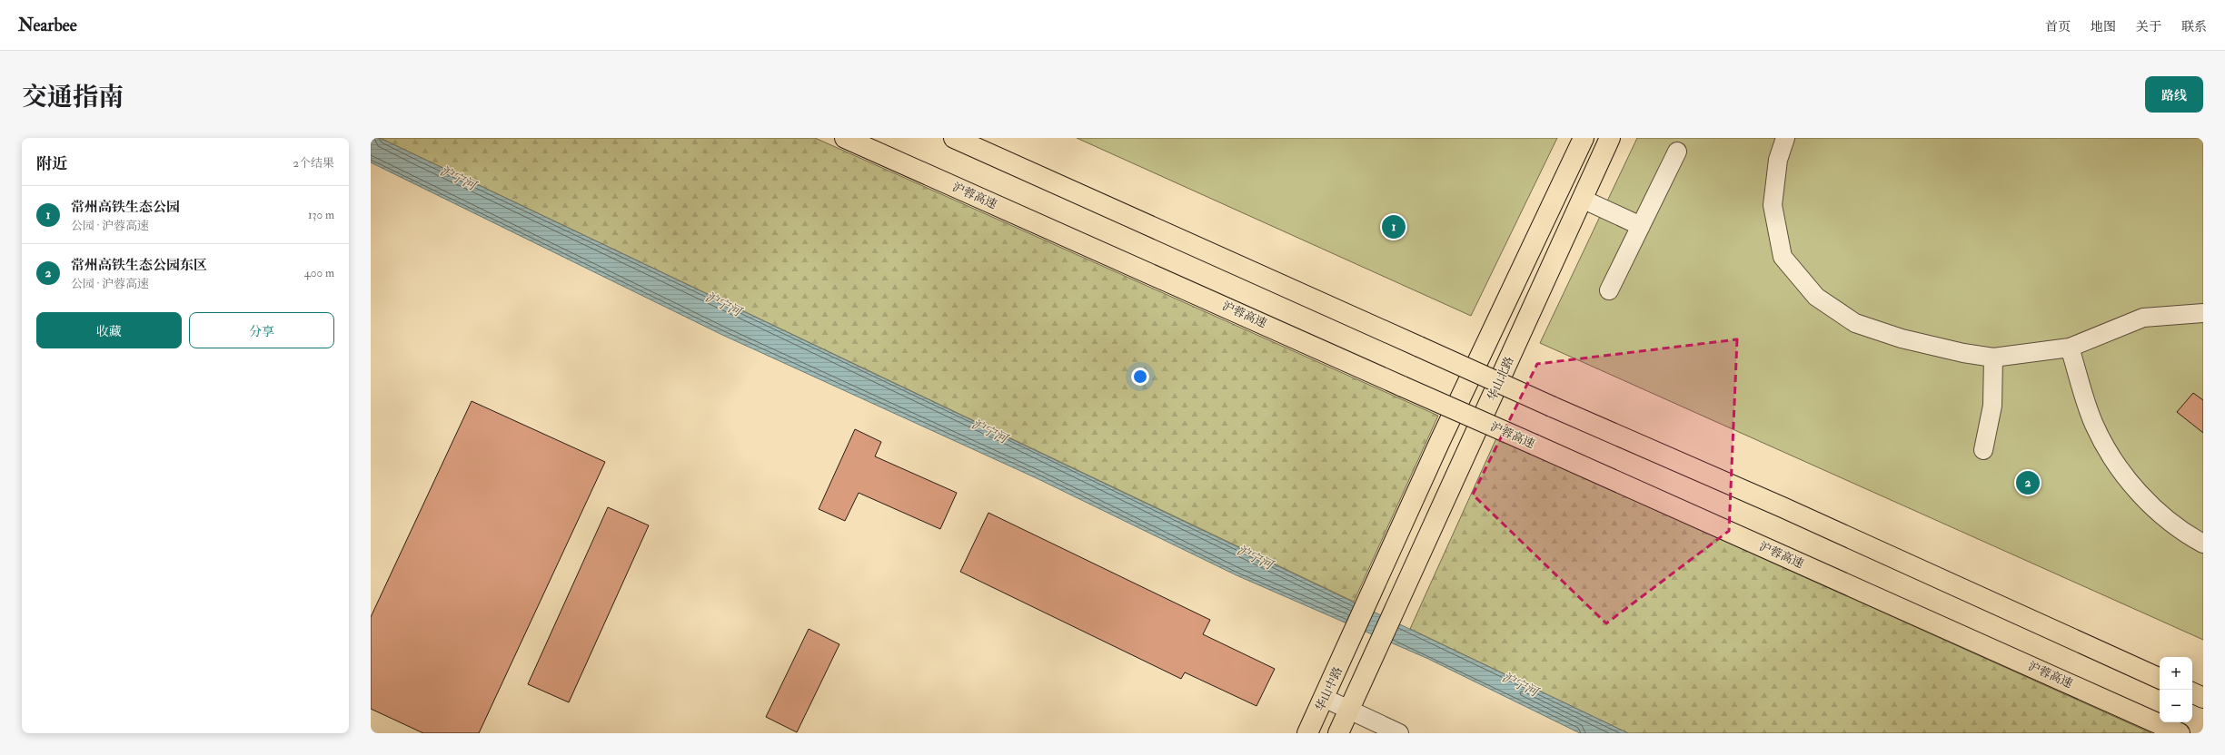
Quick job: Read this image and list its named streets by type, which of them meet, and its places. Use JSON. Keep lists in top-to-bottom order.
{
  "streets": {
    "main road": ["沪蓉高速", "华山北路", "华山中路"]
  },
  "water": ["沪宁河"],
  "page": {
    "header": "Nearbee",
    "nav": [
      "首页",
      "地图",
      "关于",
      "联系"
    ],
    "title": "交通指南",
    "buttons": [
      "路线",
      ["收藏", "分享"]
    ],
    "heading": ["附近", "2个结果"],
    "list": [
      {
        "mark": "1",
        "name": "常州高铁生态公园",
        "note": "公园 · 沪蓉高速",
        "value": "130 m"
      },
      {
        "mark": "2",
        "name": "常州高铁生态公园东区",
        "note": "公园 · 沪蓉高速",
        "value": "400 m"
      }
    ],
    "pins": ["1", "2"],
    "map_buttons": ["+", "−"]
  }
}
